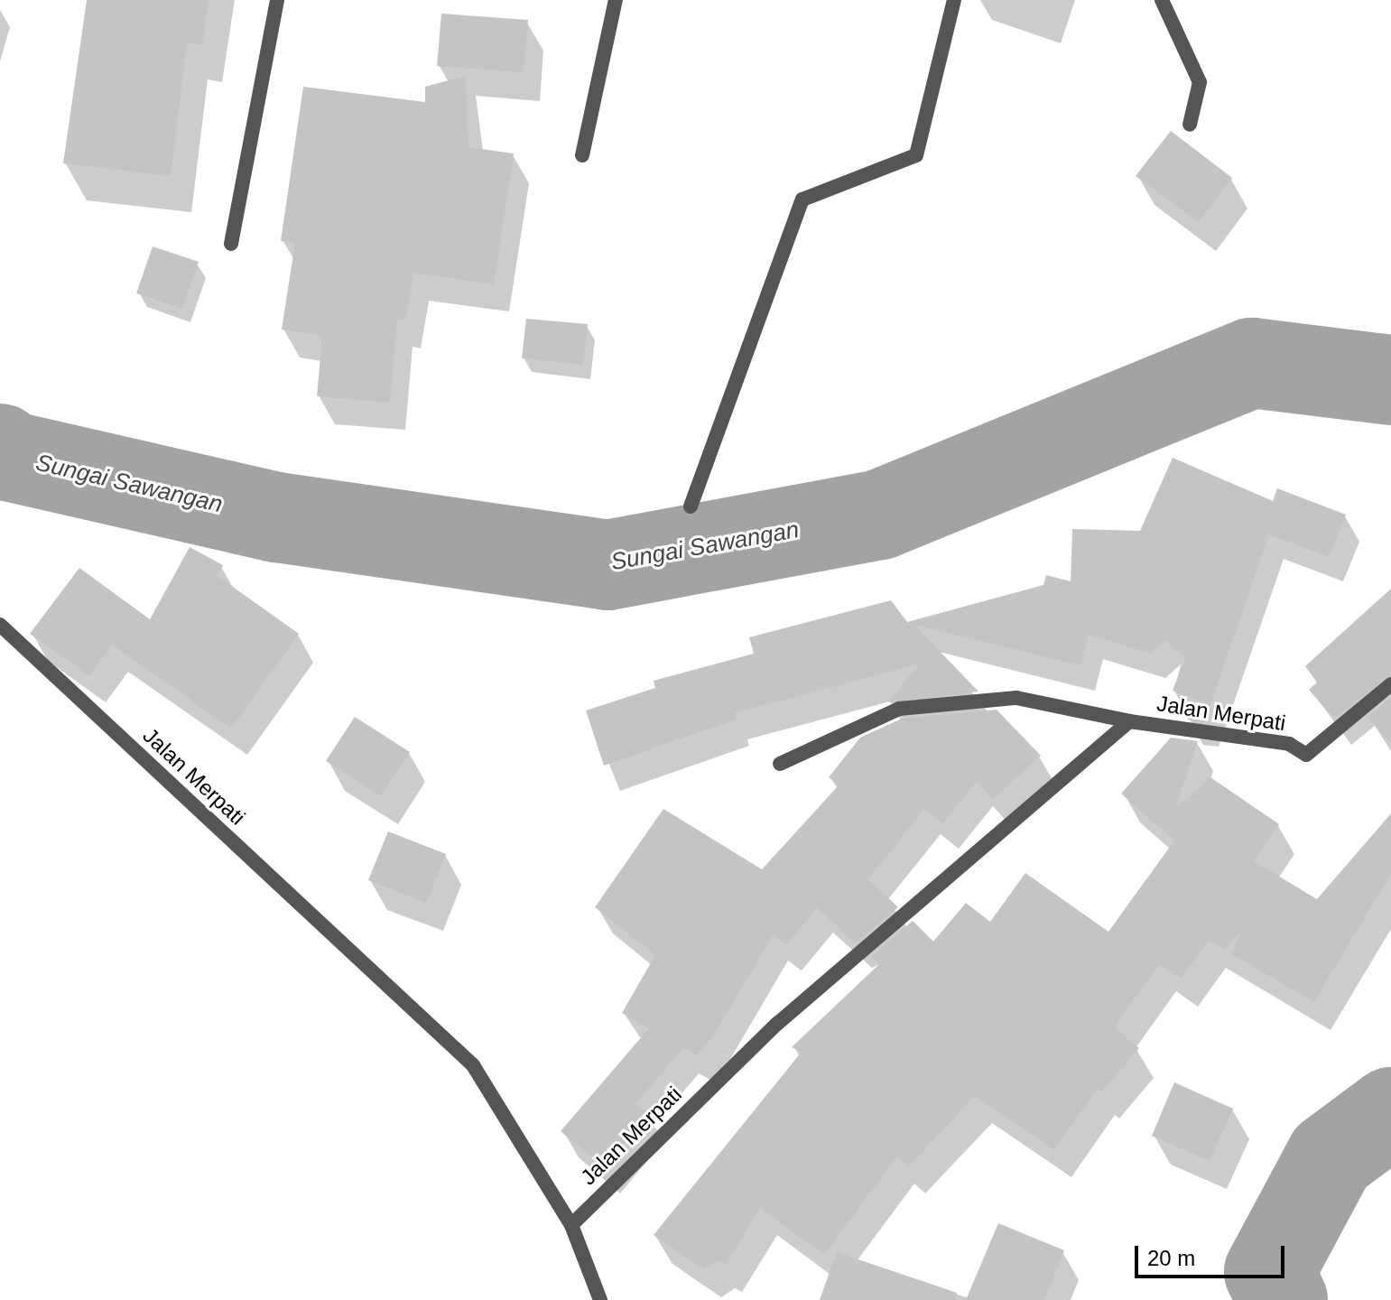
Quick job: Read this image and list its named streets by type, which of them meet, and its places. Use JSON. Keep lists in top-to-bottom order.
{
  "streets": {
    "street": ["Jalan Merpati"]
  },
  "water": ["Sungai Sawangan"],
  "scale_bar": "20 m"
}
